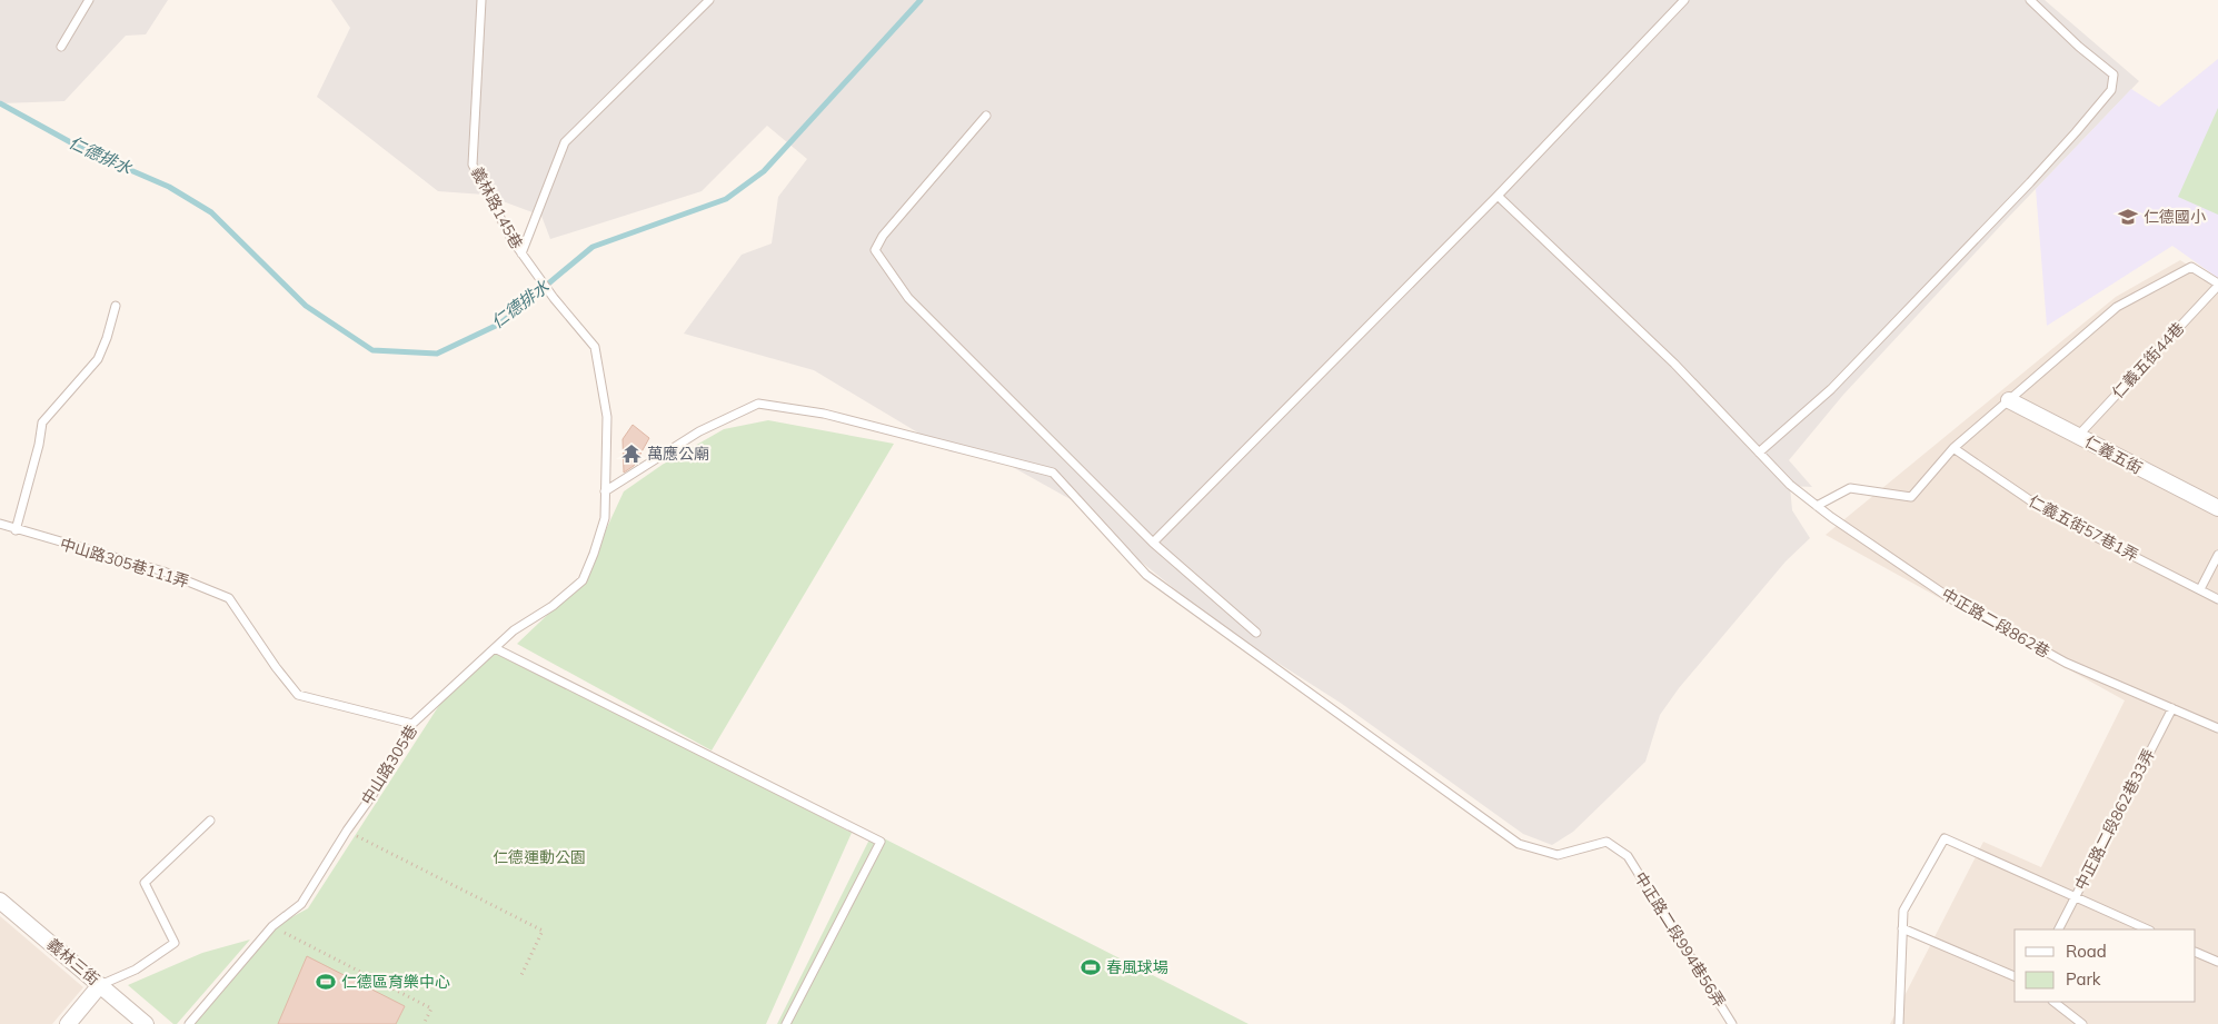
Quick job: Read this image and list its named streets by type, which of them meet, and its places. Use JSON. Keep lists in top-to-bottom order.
{
  "streets": {
    "street": ["仁義五街", "義林三街"],
    "lane": [
      "義林路145巷",
      "仁義五街44巷",
      "仁義五街57巷1弄",
      "中山路305巷111弄",
      "中正路二段862巷",
      "中山路305巷",
      "中正路二段862巷33弄",
      "中正路二段994巷56弄"
    ]
  },
  "crossings": [
    ["義林路145巷", "中山路305巷"],
    ["義林路145巷", "中正路二段994巷56弄"],
    ["仁義五街44巷", "仁義五街"],
    ["中山路305巷111弄", "中山路305巷"],
    ["中正路二段862巷", "中正路二段862巷33弄"],
    ["中山路305巷", "中正路二段994巷56弄"]
  ],
  "water": ["仁德排水"],
  "parks": ["仁德運動公園"],
  "places": {
    "school or university": ["仁德國小"],
    "temple": ["萬應公廟"],
    "sports": ["春風球場", "仁德區育樂中心"]
  },
  "legend": ["Road", "Park"]
}
